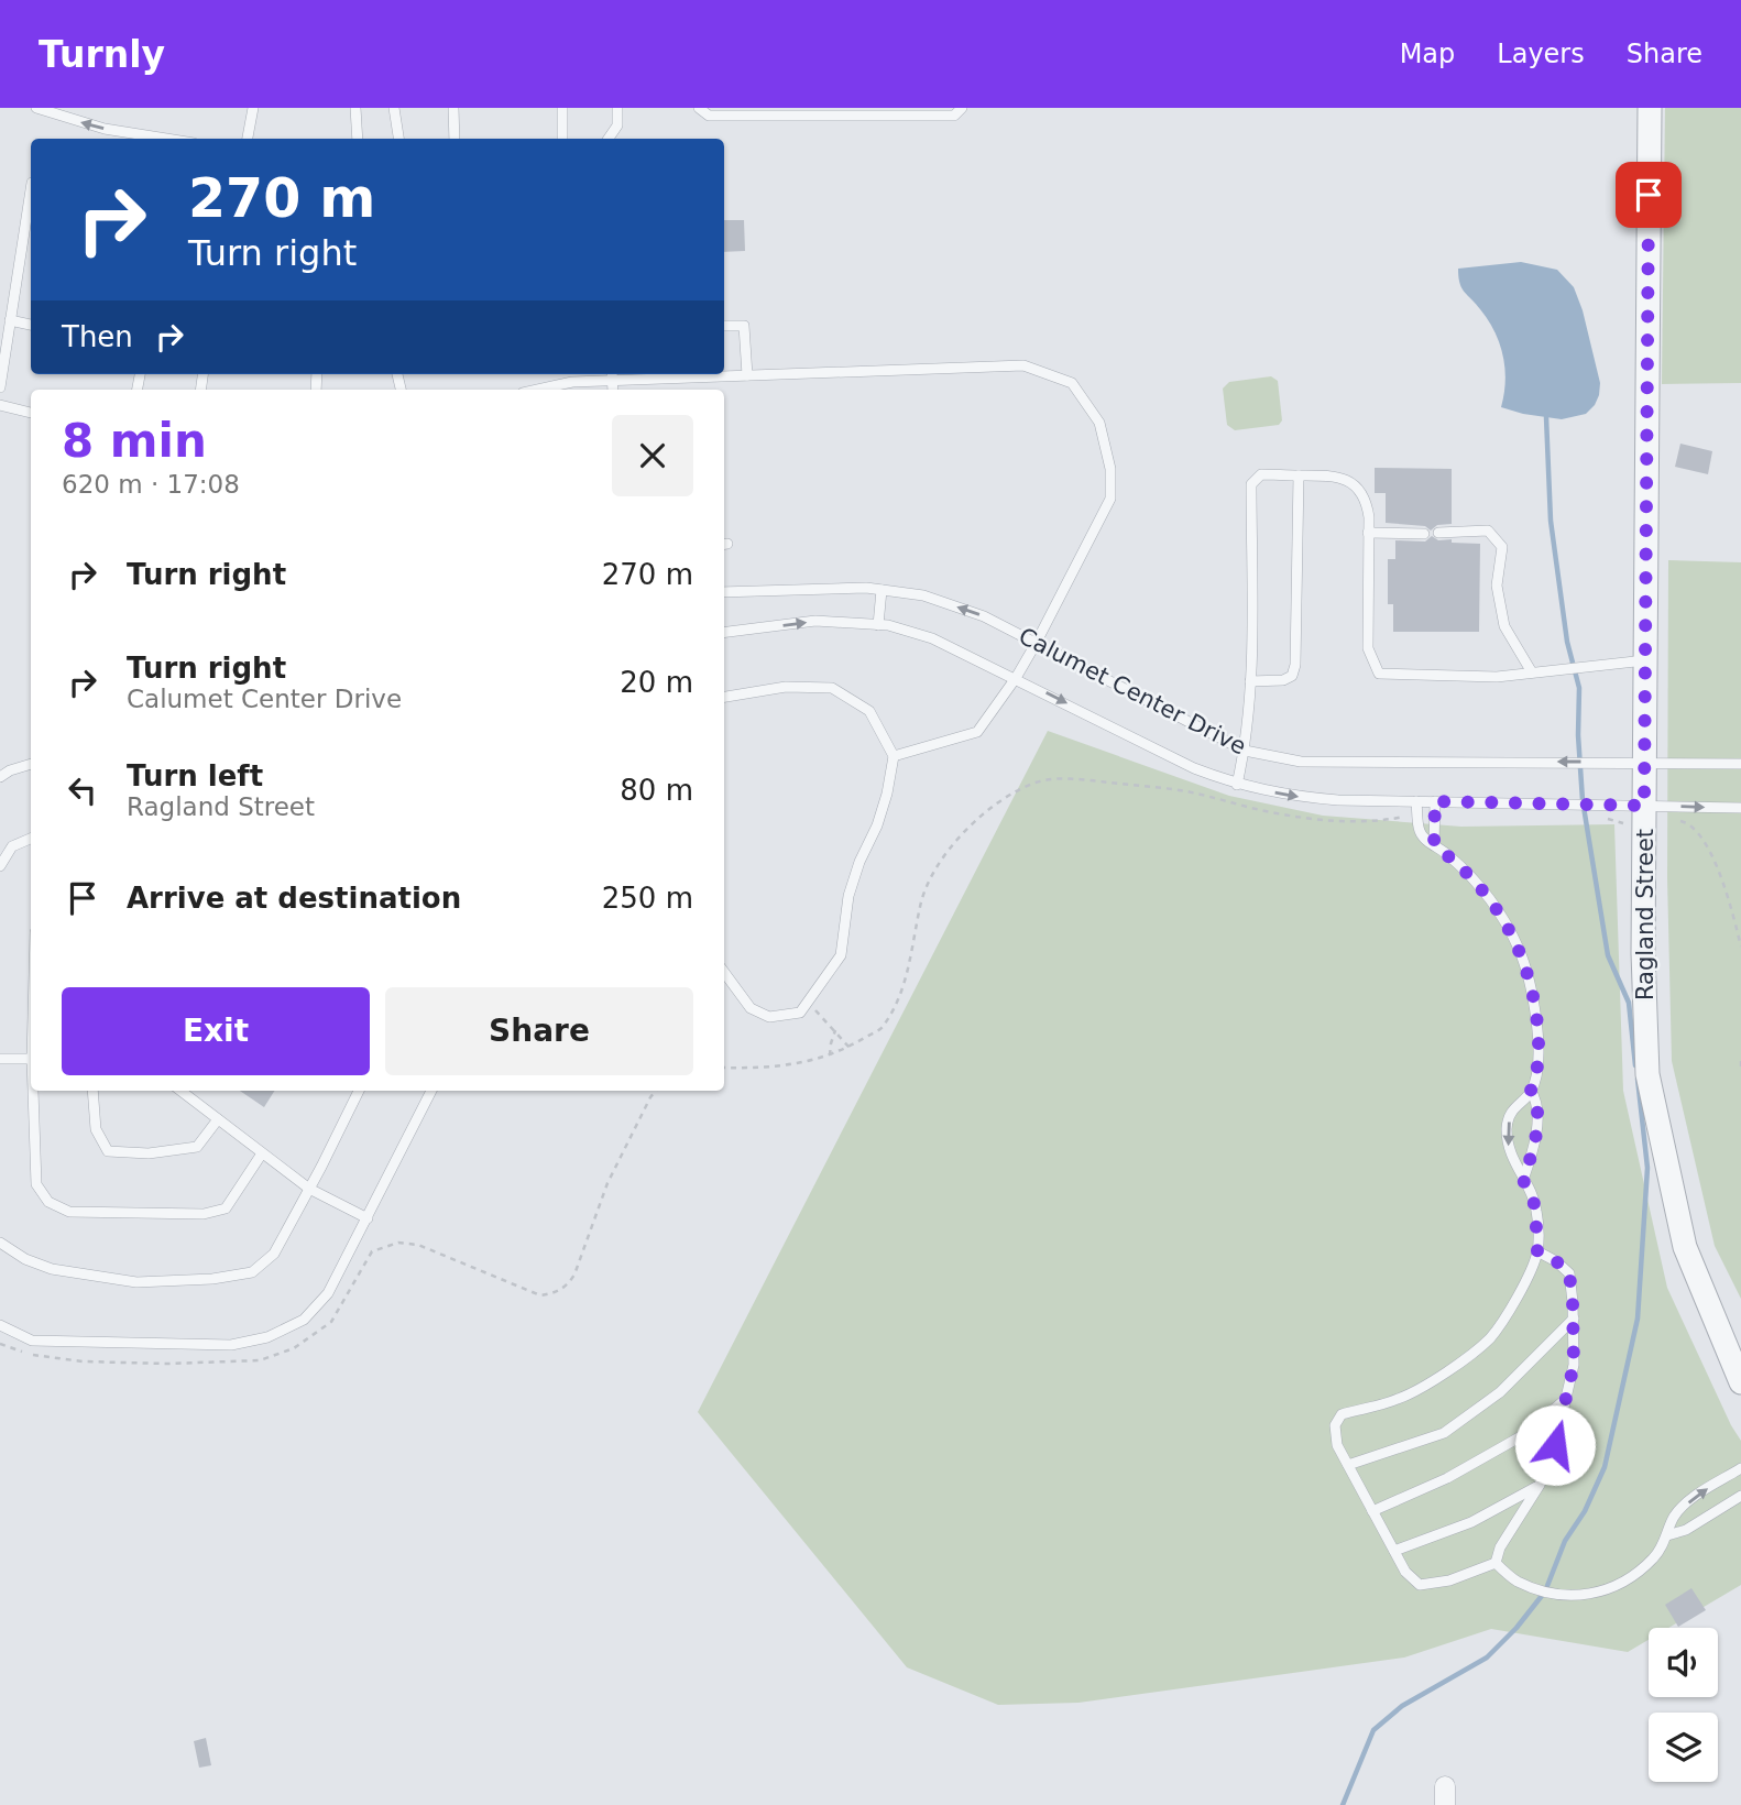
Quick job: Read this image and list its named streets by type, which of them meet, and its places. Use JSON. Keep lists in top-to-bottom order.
{
  "streets": {
    "street": ["Ragland Street"],
    "lane": ["Calumet Center Drive"]
  },
  "crossings": [
    ["Calumet Center Drive", "Ragland Street"]
  ],
  "page": {
    "header": "Turnly",
    "nav": ["Map", "Layers", "Share"],
    "turn": ["270 m", "Turn right"],
    "then": "Then",
    "heading": ["8 min", "620 m · 17:08"],
    "list": [
      {
        "name": "Turn right",
        "value": "270 m"
      },
      {
        "name": "Turn right",
        "note": "Calumet Center Drive",
        "value": "20 m"
      },
      {
        "name": "Turn left",
        "note": "Ragland Street",
        "value": "80 m"
      },
      {
        "name": "Arrive at destination",
        "value": "250 m"
      }
    ],
    "buttons": ["Exit", "Share"]
  }
}
